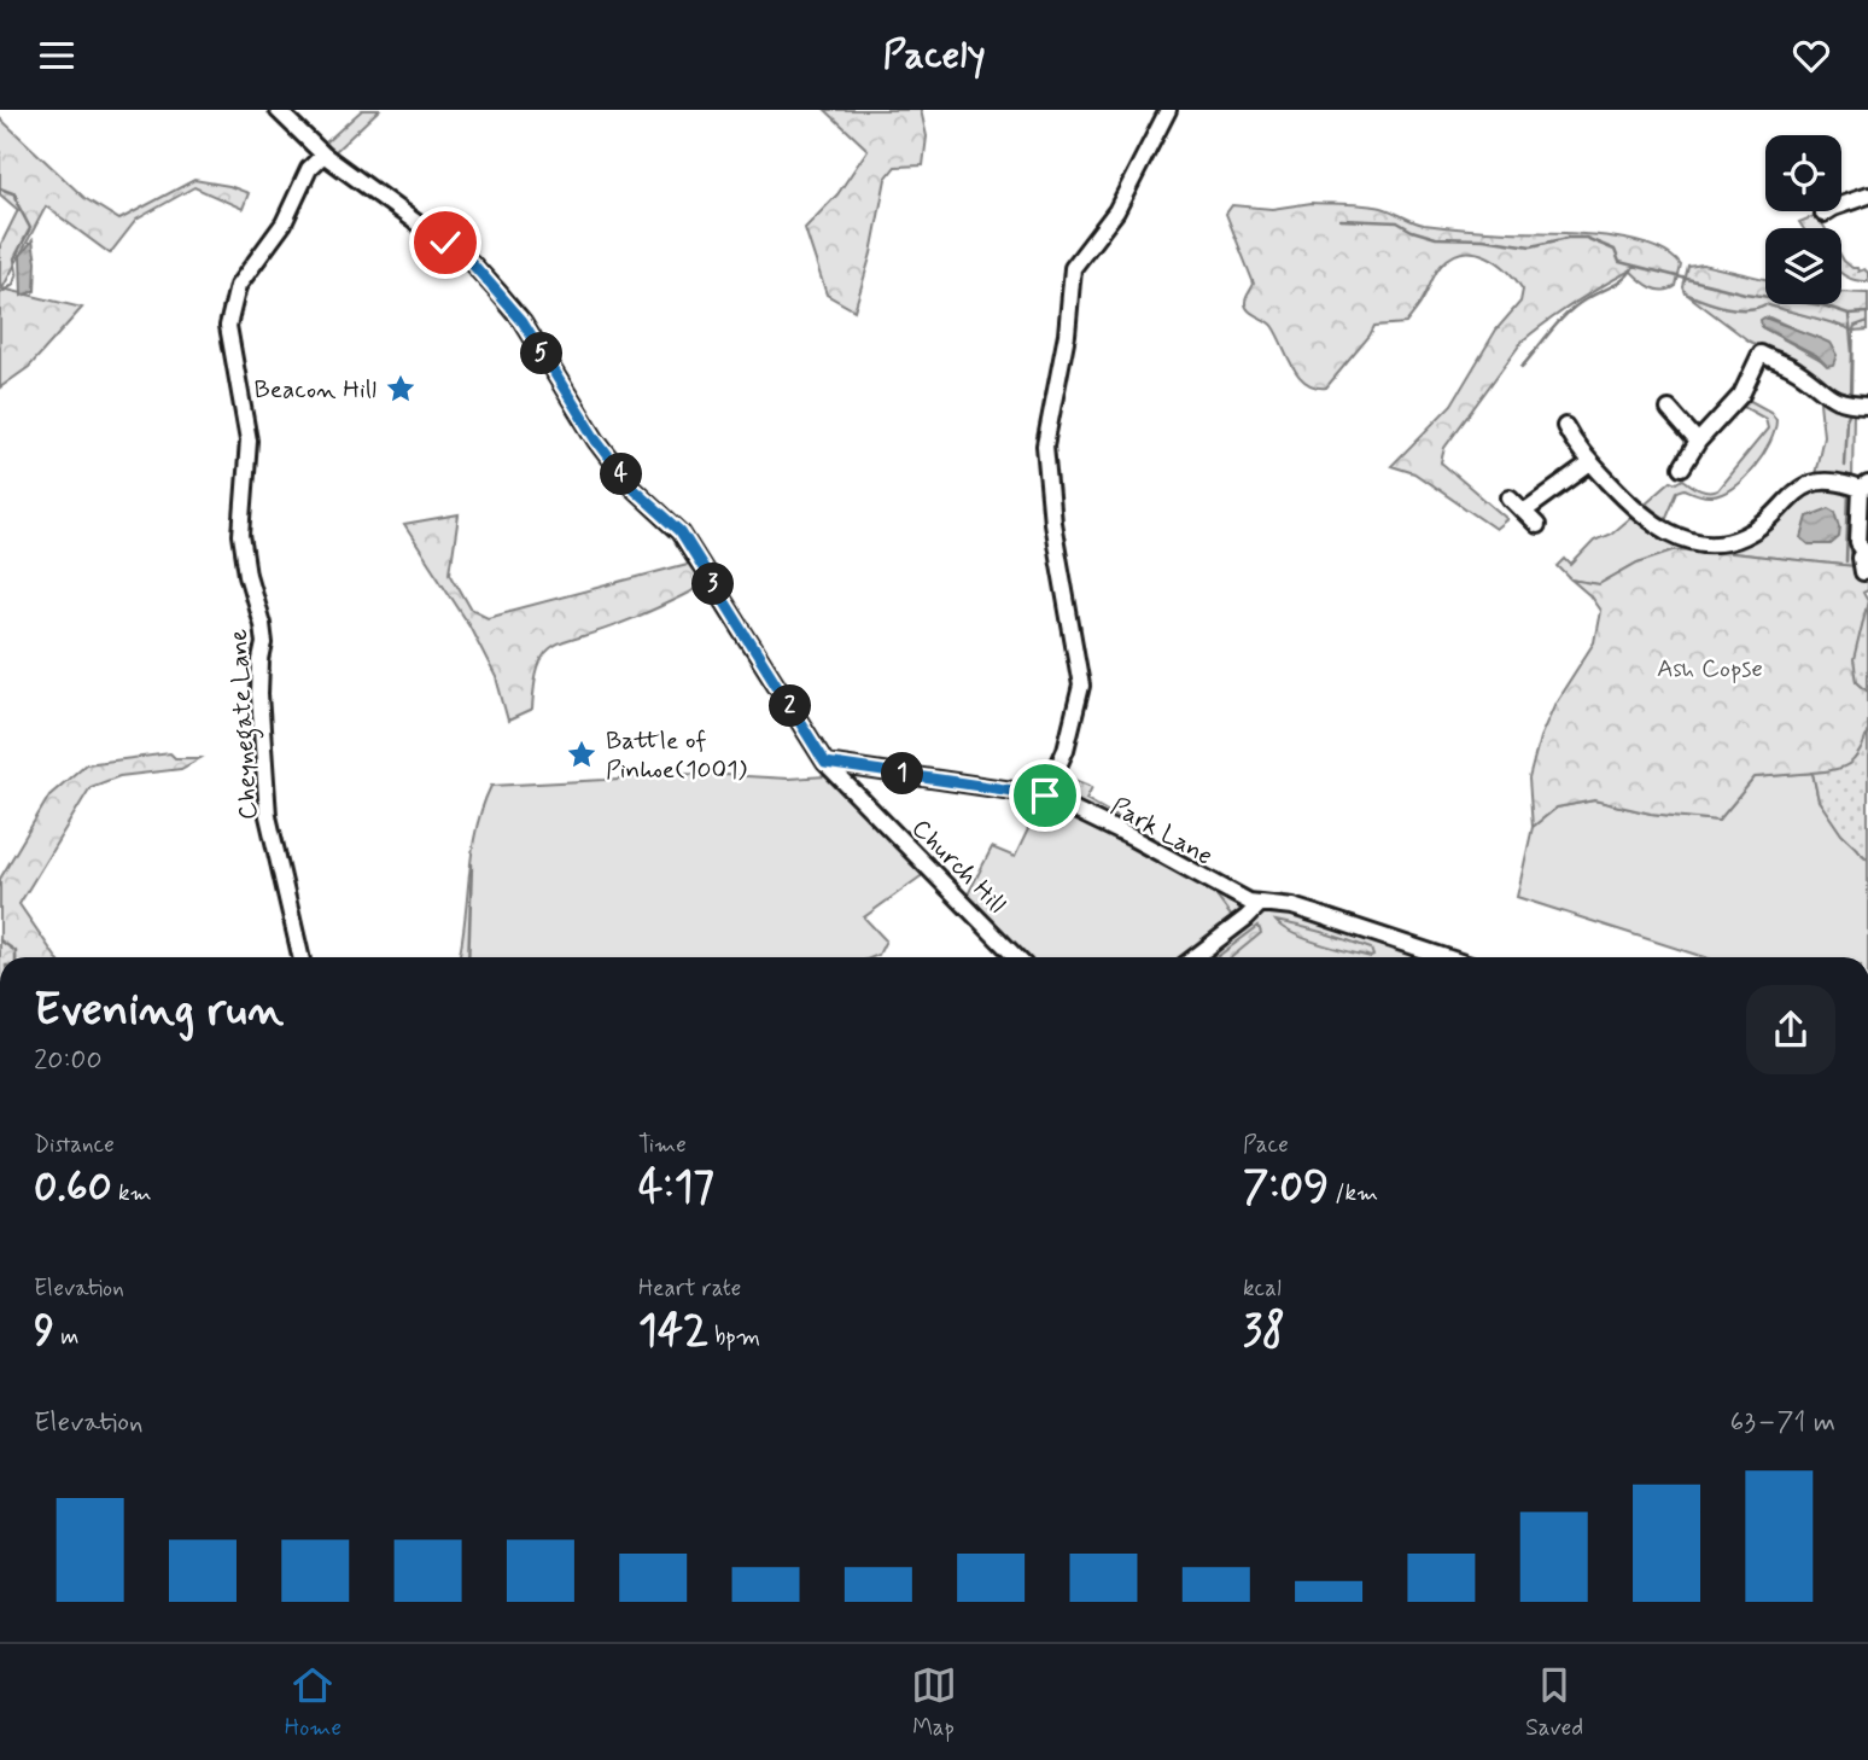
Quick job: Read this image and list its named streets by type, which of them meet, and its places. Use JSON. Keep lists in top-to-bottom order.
{
  "streets": {
    "street": ["Cheynegate Lane", "Park Lane", "Church Hill"]
  },
  "crossings": [
    ["Cheynegate Lane", "Church Hill"],
    ["Park Lane", "Church Hill"]
  ],
  "parks": ["Ash Copse"],
  "places": {
    "place": ["Beacon Hill", "Battle of Pinhoe(1001)"]
  },
  "page": {
    "header": "Pacely",
    "pins": [
      "5",
      "4",
      "3",
      "2",
      "1"
    ],
    "heading": ["Evening run", "20:00"],
    "stats": [
      ["Distance", "0.60 km"],
      ["Time", "4:17"],
      ["Pace", "7:09 /km"],
      ["Elevation", "9 m"],
      ["Heart rate", "142 bpm"],
      ["kcal", "38"]
    ],
    "chart": ["Elevation", "63–71 m"],
    "tabs": ["Home", "Map", "Saved"]
  }
}
